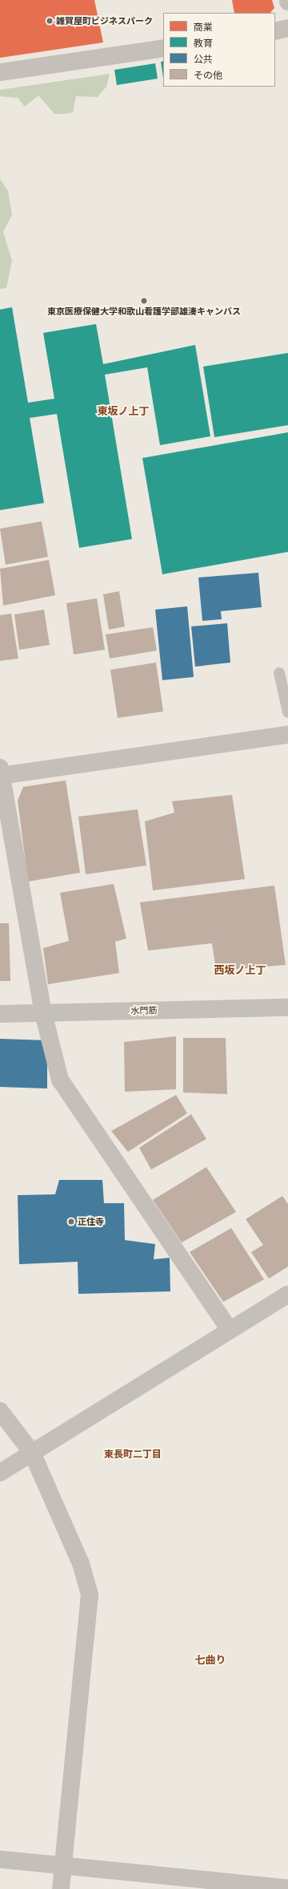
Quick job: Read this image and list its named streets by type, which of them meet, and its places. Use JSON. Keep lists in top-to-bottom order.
{
  "streets": {
    "street": ["水門筋"]
  },
  "districts": [
    "東坂ノ上丁",
    "西坂ノ上丁",
    "東長町二丁目",
    "七曲り"
  ],
  "places": ["雑賀屋町ビジネスパーク", "東京医療保健大学和歌山看護学部雄湊キャンバス", "正住寺"],
  "legend": [
    "商業",
    "教育",
    "公共",
    "その他"
  ]
}
